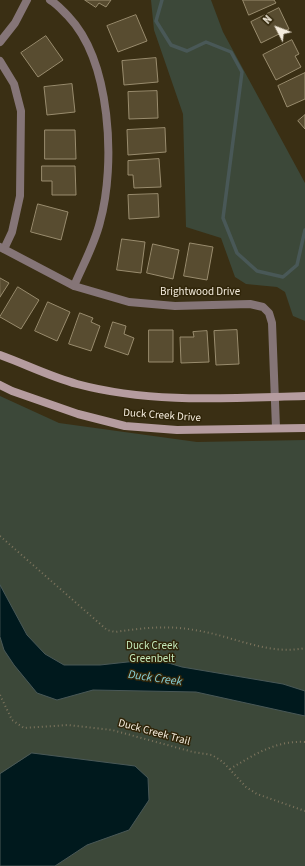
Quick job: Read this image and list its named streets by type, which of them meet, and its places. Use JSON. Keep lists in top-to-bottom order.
{
  "streets": {
    "main road": ["Duck Creek Drive"],
    "street": ["Brightwood Drive"],
    "path": ["Duck Creek Trail"]
  },
  "crossings": [
    ["Brightwood Drive", "Duck Creek Drive"]
  ],
  "water": ["Duck Creek"],
  "parks": ["Duck Creek Greenbelt"],
  "north": "top left"
}
